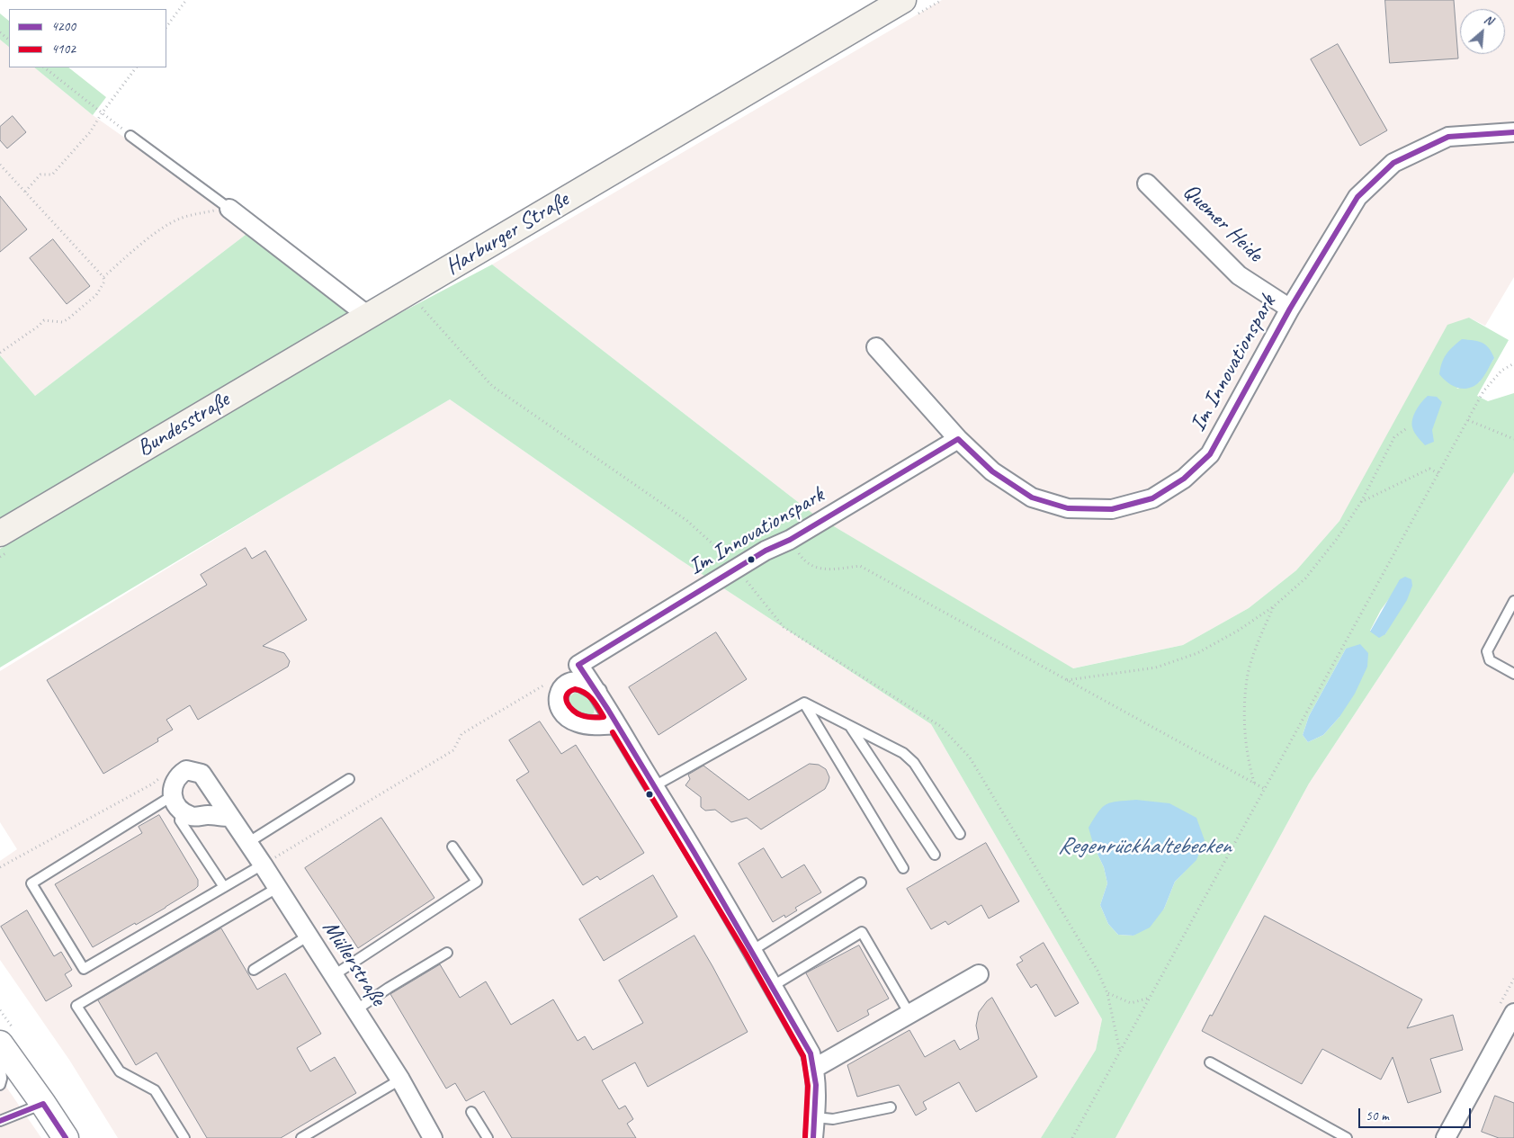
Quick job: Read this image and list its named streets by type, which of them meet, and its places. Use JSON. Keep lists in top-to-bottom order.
{
  "streets": {
    "main road": ["Harburger Straße", "Bundesstraße"],
    "street": ["Quemer Heide", "Im Innovationspark", "Müllerstraße"]
  },
  "crossings": [
    ["Quemer Heide", "Im Innovationspark"],
    ["Harburger Straße", "Bundesstraße"]
  ],
  "water": ["Regenrückhaltebecken"],
  "lines": ["transit line 4200", "transit line 4102"],
  "legend": ["4200", "4102"],
  "scale_bar": "50 m",
  "north": "top right"
}
